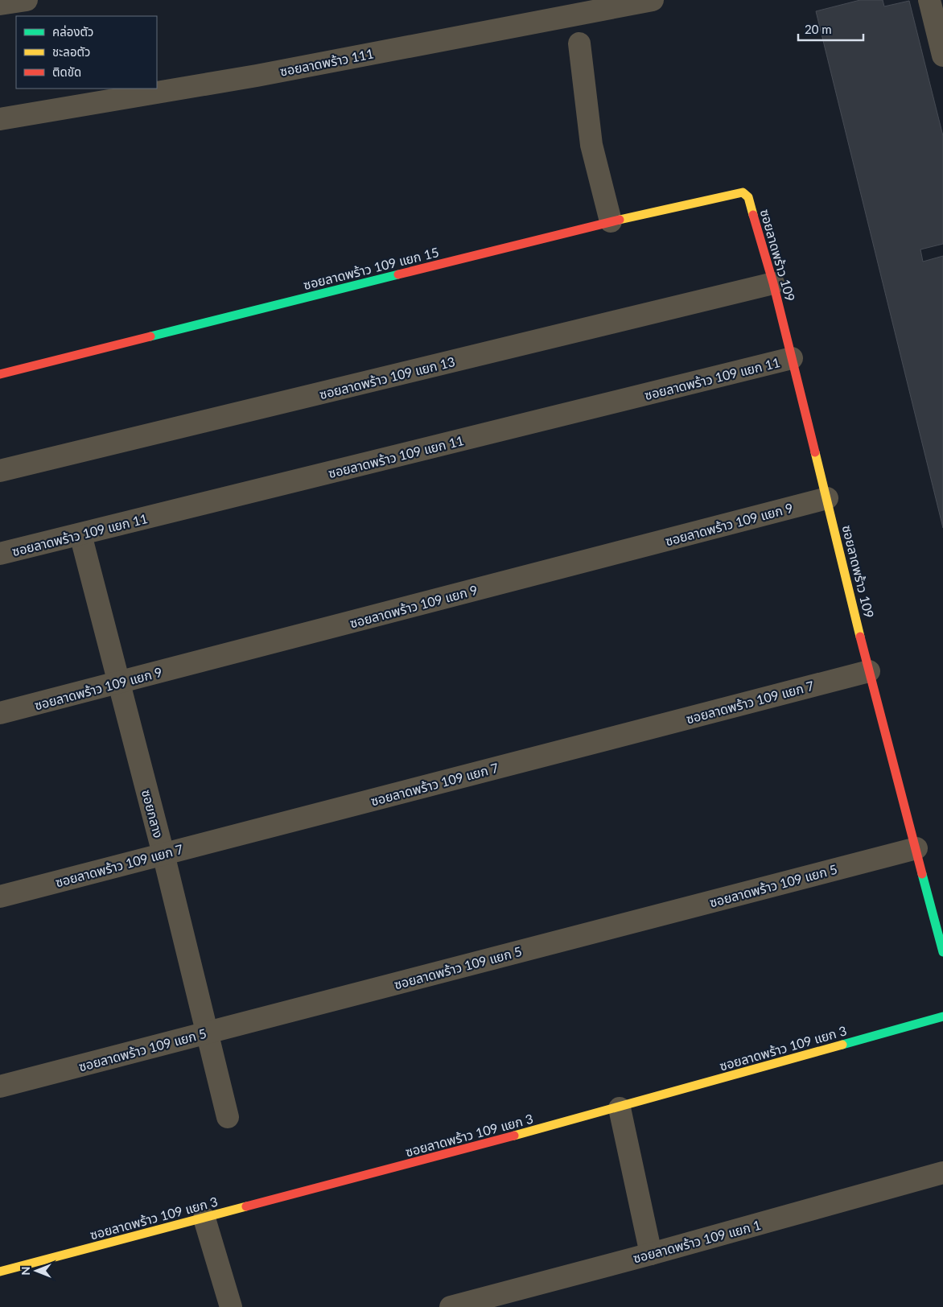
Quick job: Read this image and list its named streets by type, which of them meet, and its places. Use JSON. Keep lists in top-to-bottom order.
{
  "streets": {
    "street": [
      "ซอยลาดพร้าว 111",
      "ซอยลาดพร้าว 109",
      "ซอยลาดพร้าว 109 แยก 15",
      "ซอยลาดพร้าว 109 แยก 13",
      "ซอยลาดพร้าว 109 แยก 11",
      "ซอยลาดพร้าว 109 แยก 9",
      "ซอยลาดพร้าว 109 แยก 7",
      "ซอยกลาง",
      "ซอยลาดพร้าว 109 แยก 5",
      "ซอยลาดพร้าว 109 แยก 3",
      "ซอยลาดพร้าว 109 แยก 1"
    ]
  },
  "crossings": [
    ["ซอยลาดพร้าว 109", "ซอยลาดพร้าว 109 แยก 15"],
    ["ซอยลาดพร้าว 109", "ซอยลาดพร้าว 109 แยก 13"],
    ["ซอยลาดพร้าว 109", "ซอยลาดพร้าว 109 แยก 11"],
    ["ซอยลาดพร้าว 109", "ซอยลาดพร้าว 109 แยก 9"],
    ["ซอยลาดพร้าว 109", "ซอยลาดพร้าว 109 แยก 7"],
    ["ซอยลาดพร้าว 109", "ซอยลาดพร้าว 109 แยก 5"],
    ["ซอยลาดพร้าว 109 แยก 11", "ซอยกลาง"],
    ["ซอยลาดพร้าว 109 แยก 9", "ซอยกลาง"],
    ["ซอยลาดพร้าว 109 แยก 7", "ซอยกลาง"],
    ["ซอยกลาง", "ซอยลาดพร้าว 109 แยก 5"]
  ],
  "legend": ["คล่องตัว", "ชะลอตัว", "ติดขัด"],
  "scale_bar": "20 m",
  "north": "left"
}
